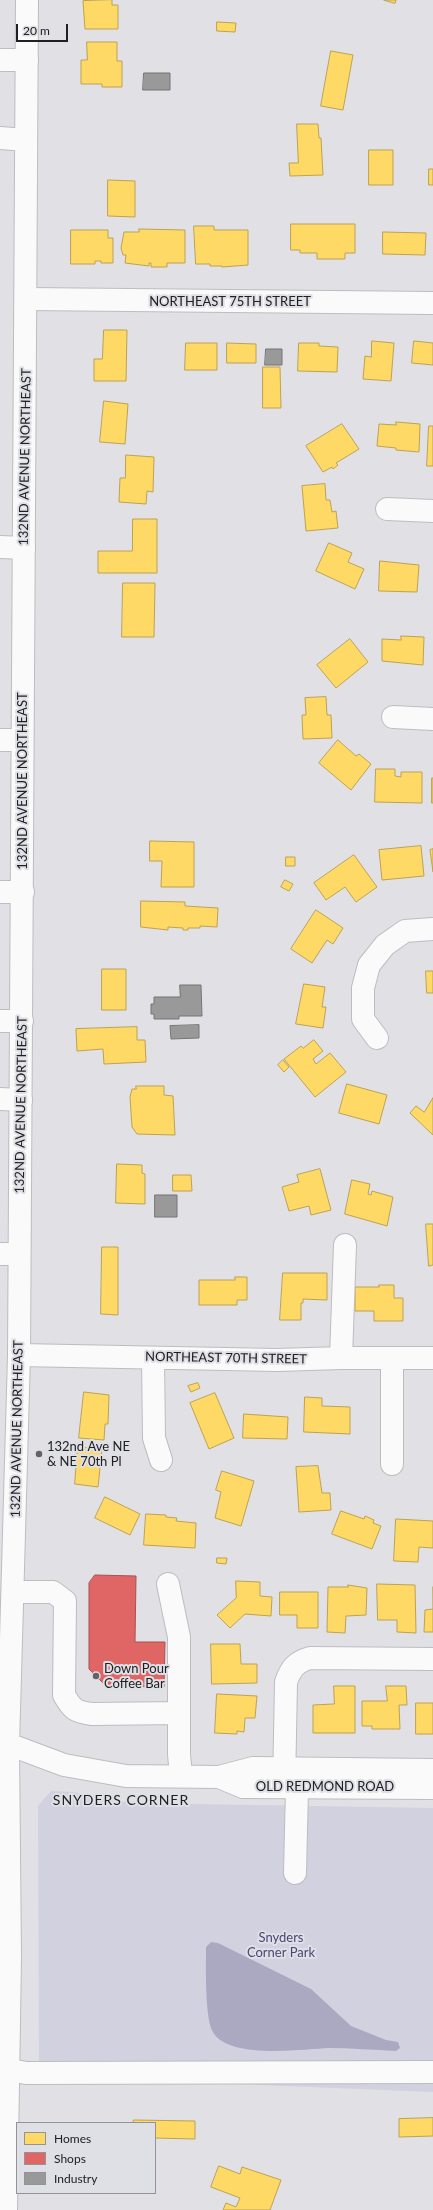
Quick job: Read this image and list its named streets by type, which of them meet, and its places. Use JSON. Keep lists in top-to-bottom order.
{
  "streets": {
    "main road": [
      "NORTHEAST 75TH STREET",
      "132ND AVENUE NORTHEAST",
      "NORTHEAST 70TH STREET",
      "OLD REDMOND ROAD"
    ]
  },
  "crossings": [
    ["NORTHEAST 75TH STREET", "132ND AVENUE NORTHEAST"],
    ["132ND AVENUE NORTHEAST", "NORTHEAST 70TH STREET"],
    ["132ND AVENUE NORTHEAST", "OLD REDMOND ROAD"]
  ],
  "districts": ["SNYDERS CORNER"],
  "parks": ["Snyders Corner Park"],
  "places": ["132nd Ave NE & NE 70th Pl", "Down Pour Coffee Bar"],
  "legend": ["Homes", "Shops", "Industry"],
  "scale_bar": "20 m"
}
